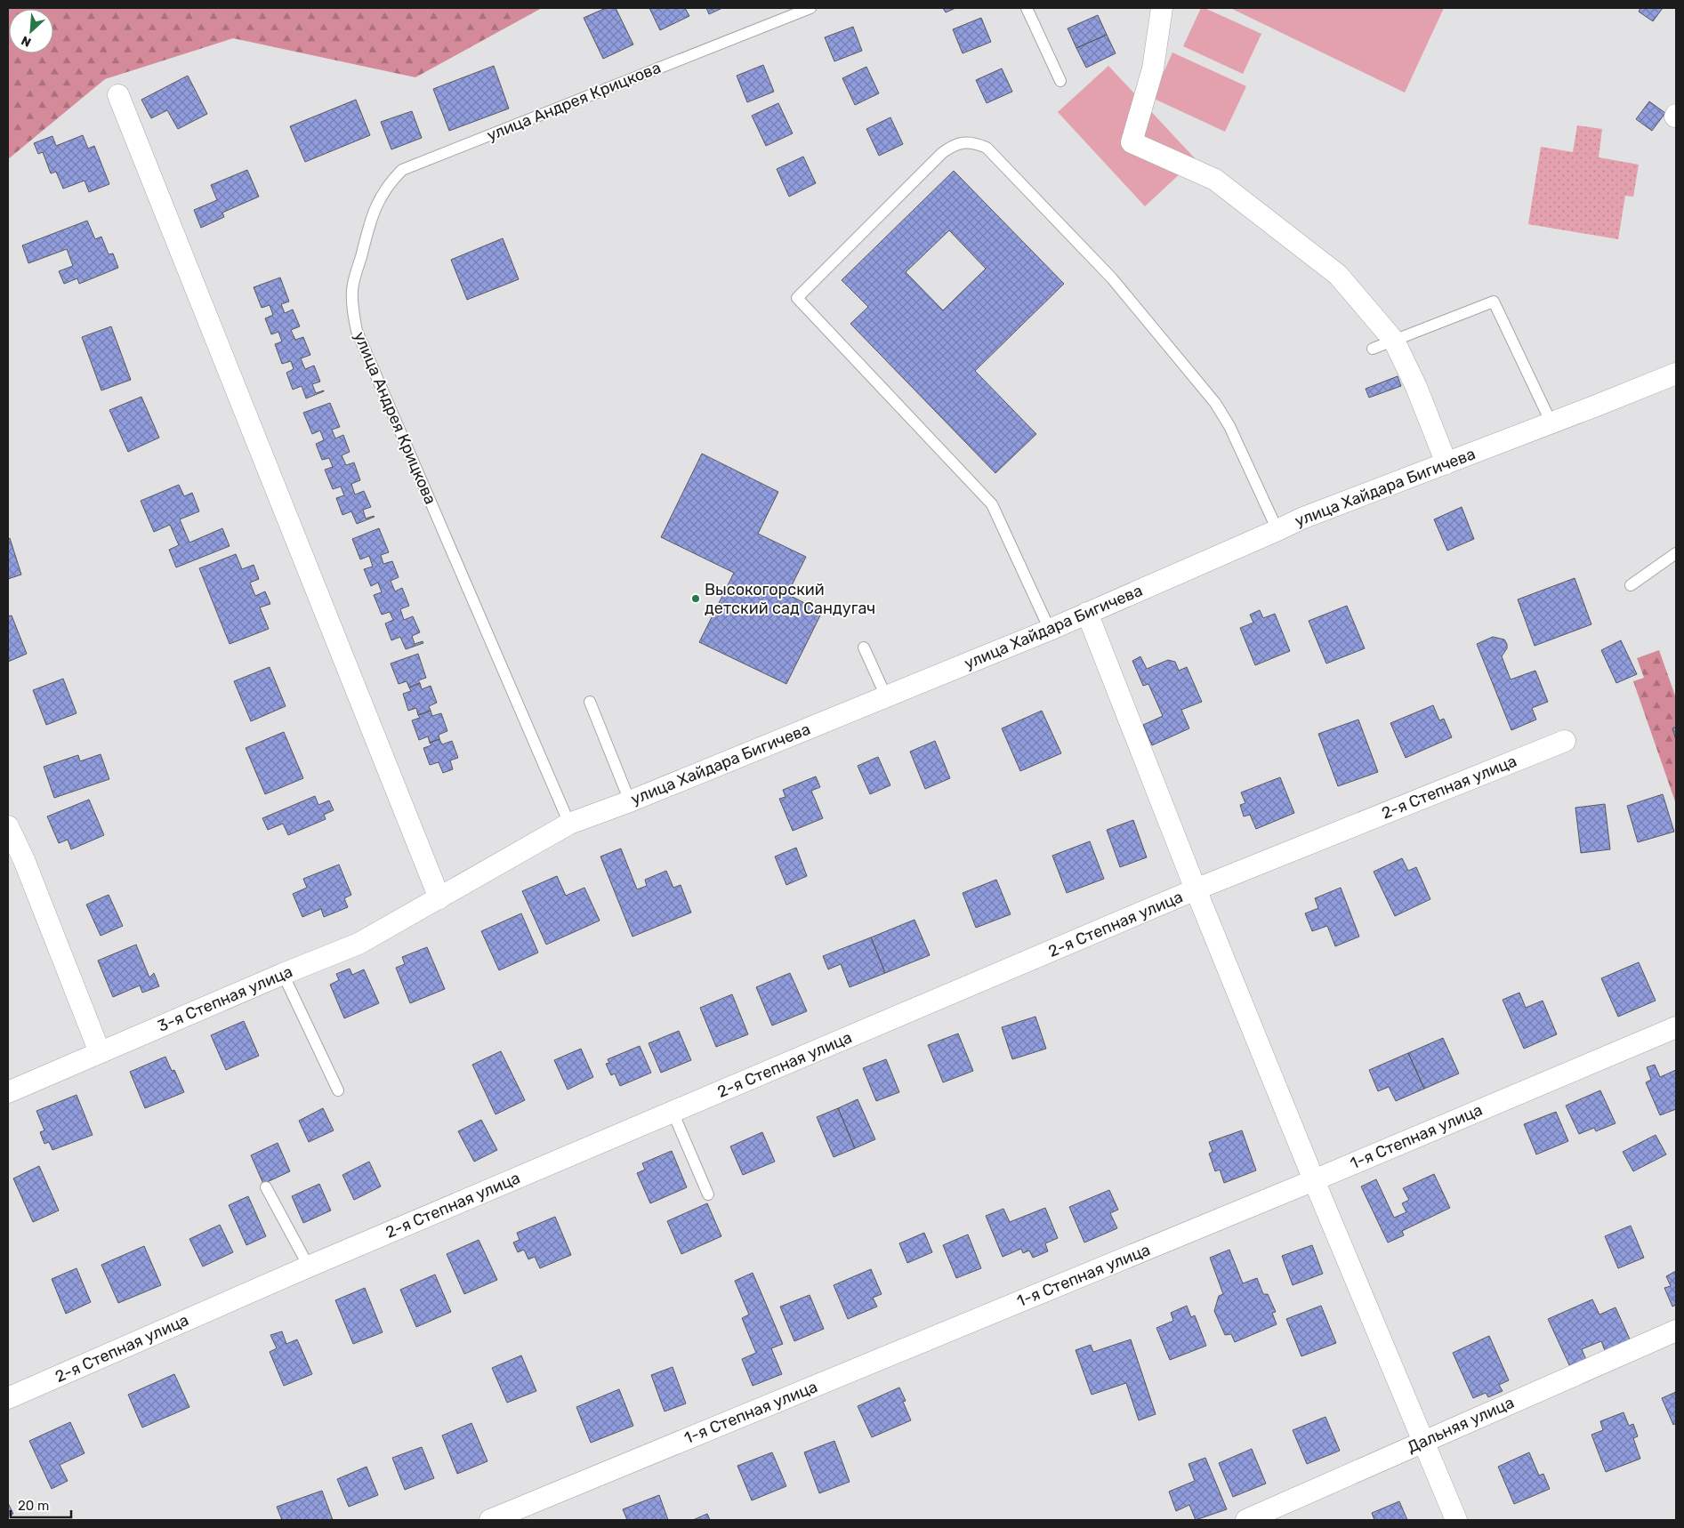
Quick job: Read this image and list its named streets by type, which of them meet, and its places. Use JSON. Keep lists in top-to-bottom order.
{
  "streets": {
    "street": [
      "улица Хайдара Бигичева",
      "2-я Степная улица",
      "3-я Степная улица",
      "1-я Степная улица",
      "Дальняя улица"
    ],
    "lane": ["улица Андрея Крицкова"]
  },
  "crossings": [
    ["улица Андрея Крицкова", "улица Хайдара Бигичева"],
    ["улица Хайдара Бигичева", "3-я Степная улица"]
  ],
  "places": ["Высокогорский детский сад Сандугач"],
  "scale_bar": "20 m",
  "north": "bottom left"
}
